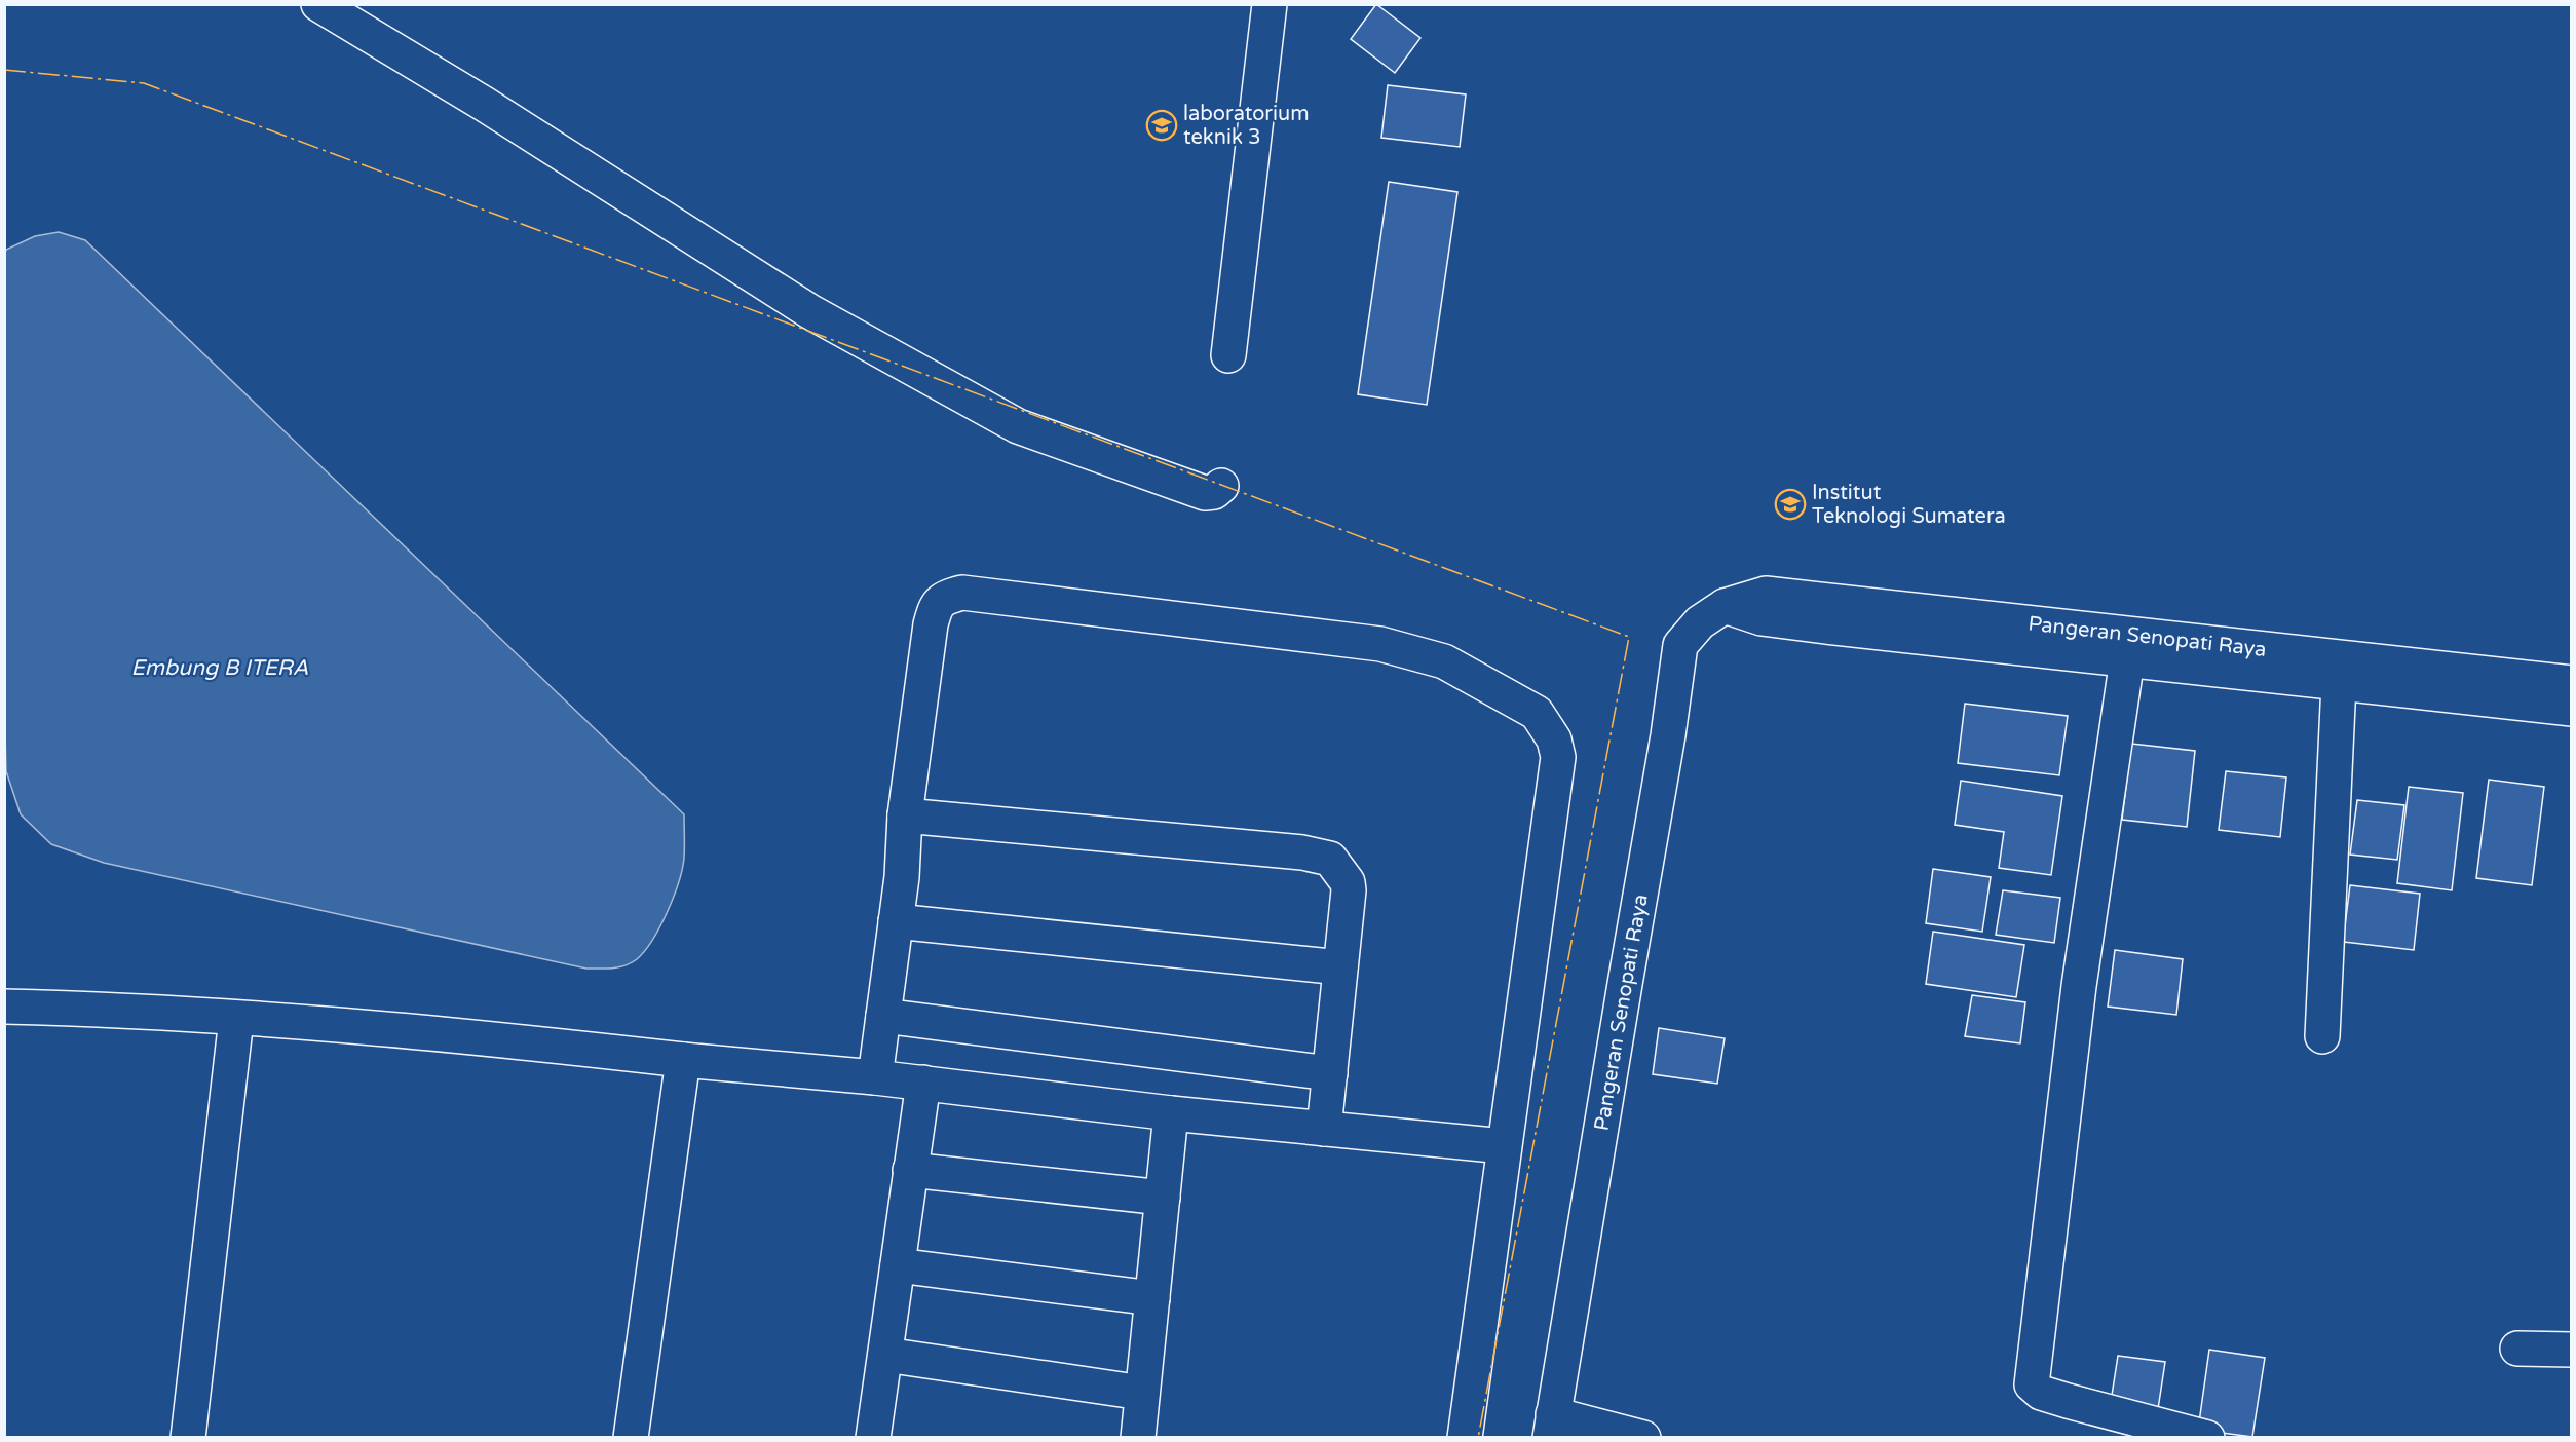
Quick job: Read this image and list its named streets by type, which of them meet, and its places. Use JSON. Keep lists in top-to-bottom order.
{
  "streets": {
    "street": ["Pangeran Senopati Raya"]
  },
  "water": ["Embung B ITERA"],
  "places": {
    "school or university": ["laboratorium teknik 3", "Institut Teknologi Sumatera"]
  }
}
